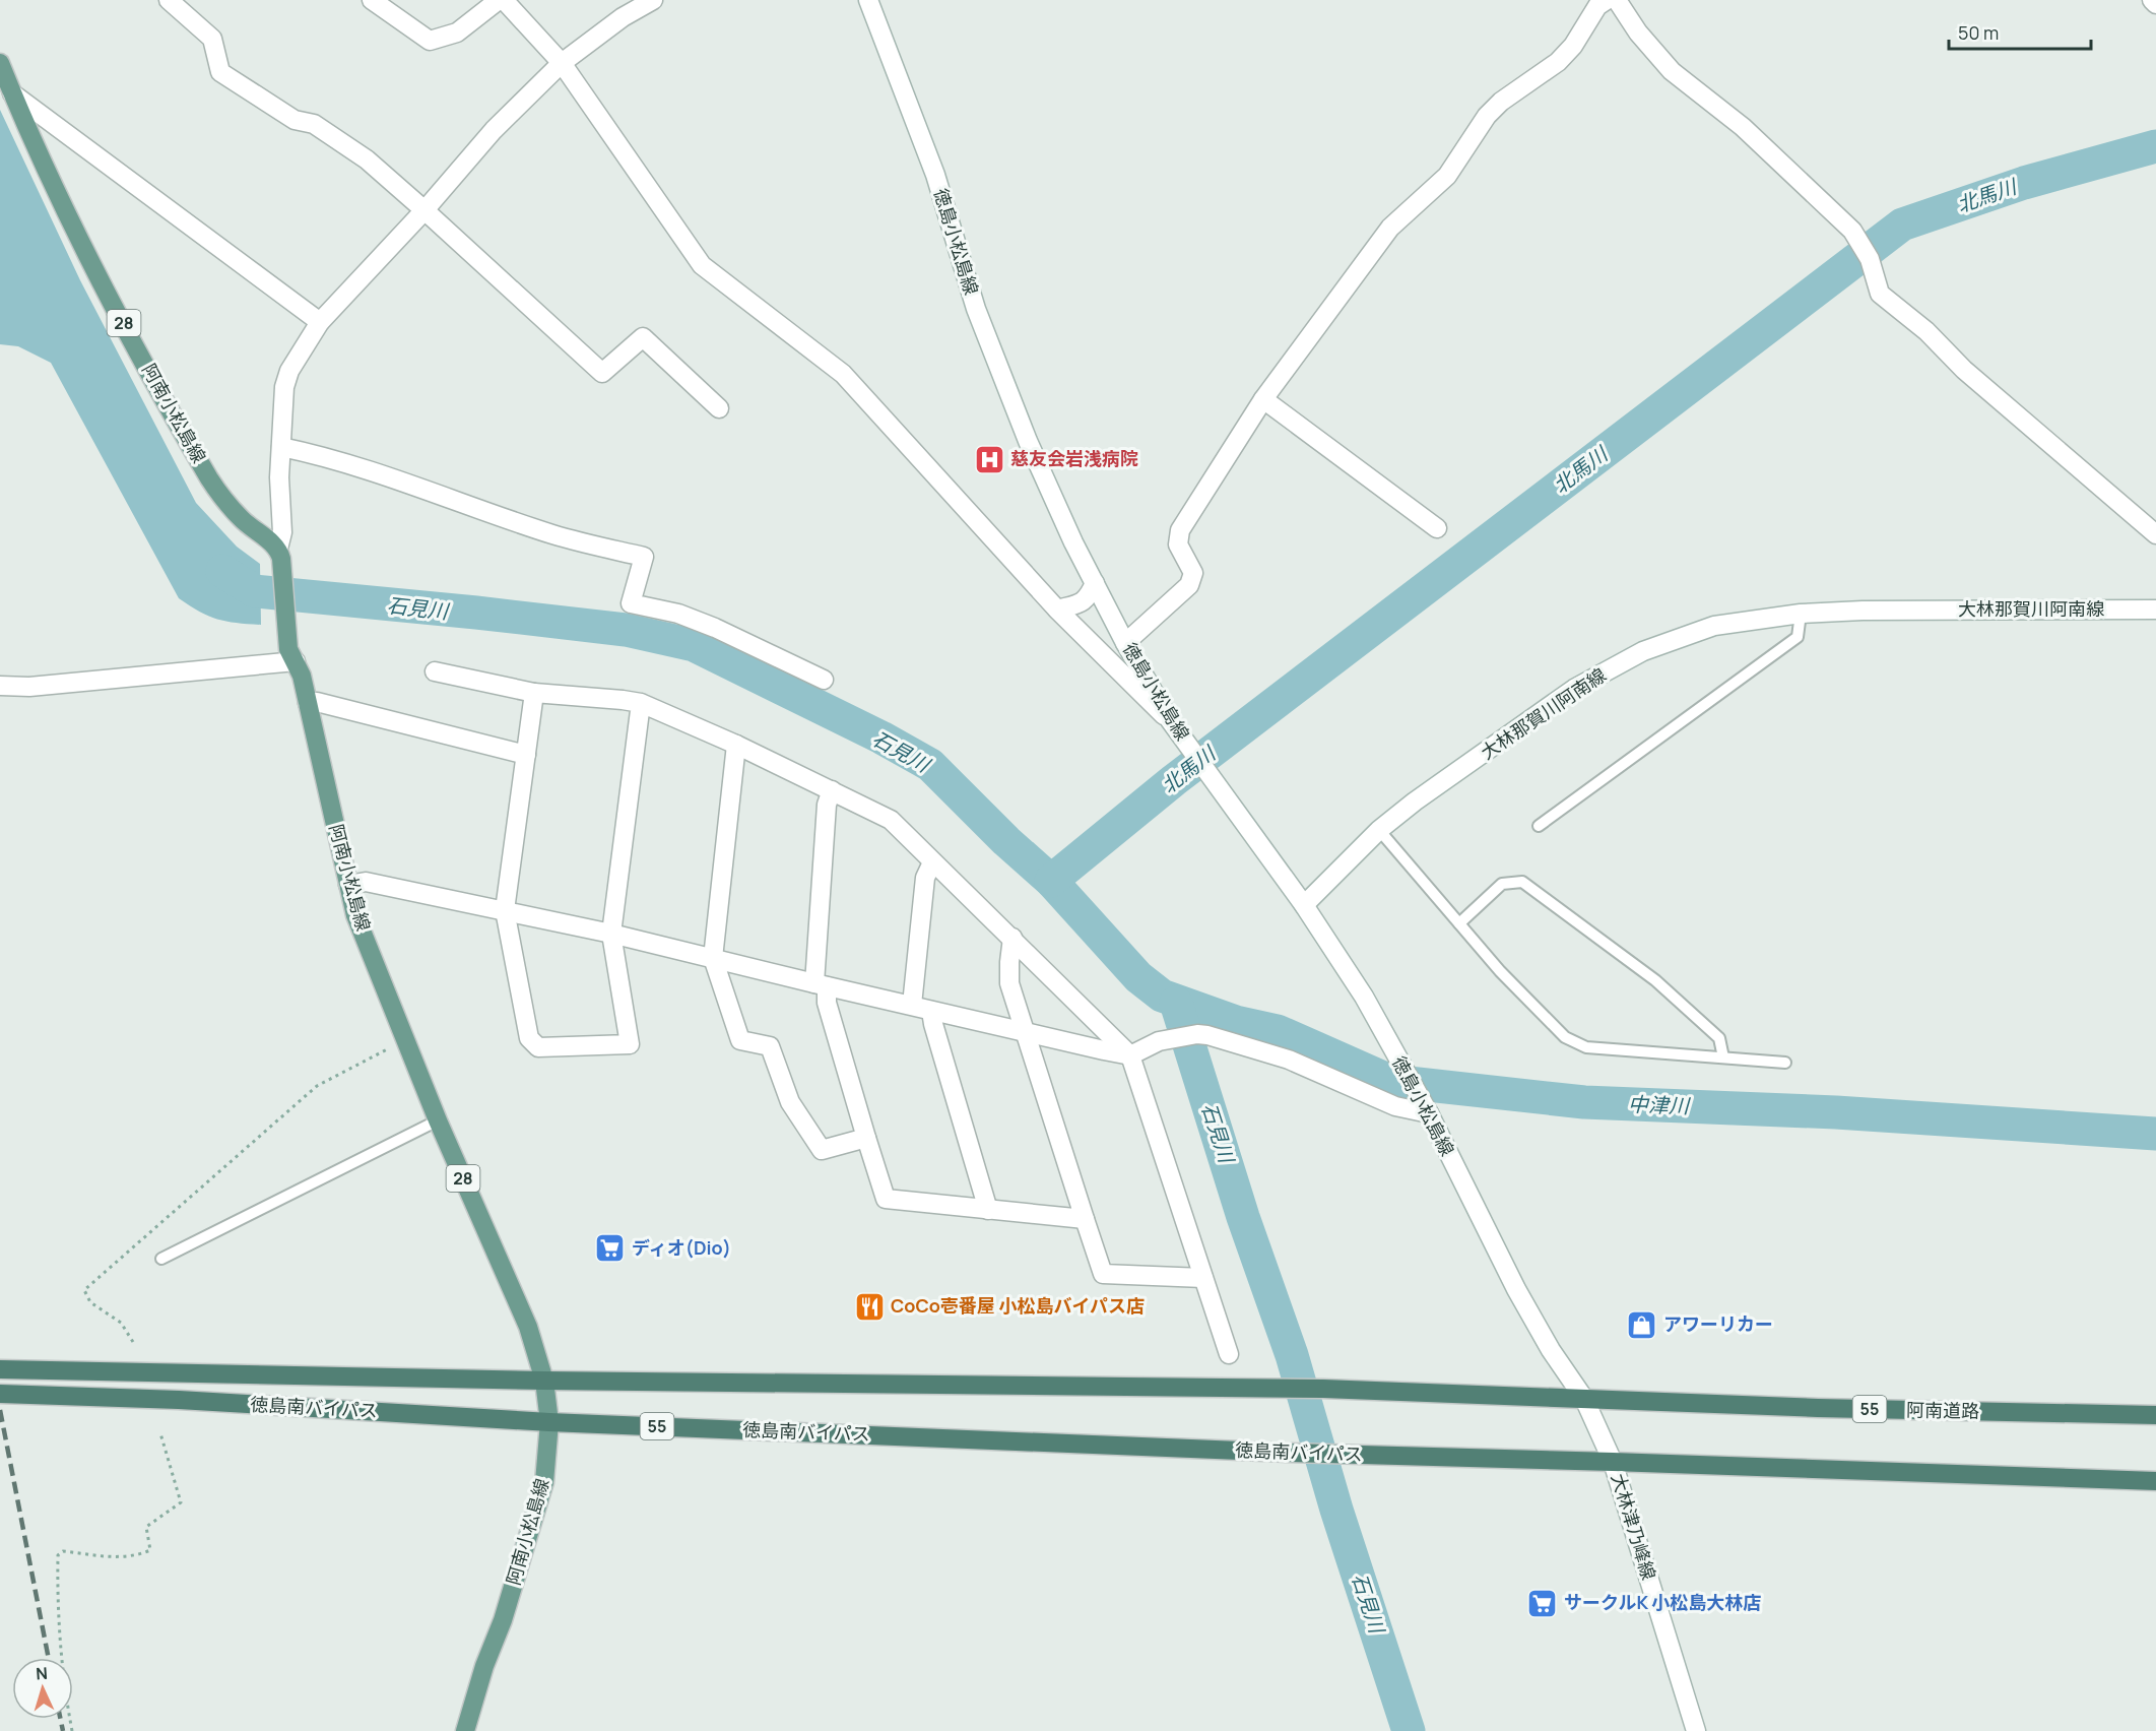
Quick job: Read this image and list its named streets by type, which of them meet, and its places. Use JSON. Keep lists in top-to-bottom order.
{
  "streets": {
    "highway": ["徳島南バイパス", "55", "阿南道路"],
    "main road": ["28", "阿南小松島線"],
    "street": ["徳島小松島線", "大林那賀川阿南線", "大林津乃峰線"]
  },
  "crossings": [
    ["徳島小松島線", "大林那賀川阿南線"],
    ["徳島小松島線", "徳島南バイパス"],
    ["徳島小松島線", "55"],
    ["徳島小松島線", "阿南道路"],
    ["徳島小松島線", "大林津乃峰線"],
    ["阿南小松島線", "徳島南バイパス"],
    ["徳島南バイパス", "55"],
    ["徳島南バイパス", "阿南道路"],
    ["徳島南バイパス", "大林津乃峰線"],
    ["55", "大林津乃峰線"]
  ],
  "water": ["北馬川", "石見川", "中津川"],
  "places": {
    "hospital": ["慈友会岩浅病院"],
    "supermarket": ["ディオ(Dio)", "サークルK 小松島大林店"],
    "restaurant": ["CoCo壱番屋 小松島バイパス店"],
    "shop": ["アワーリカー"]
  },
  "scale_bar": "50 m",
  "north": "top"
}
